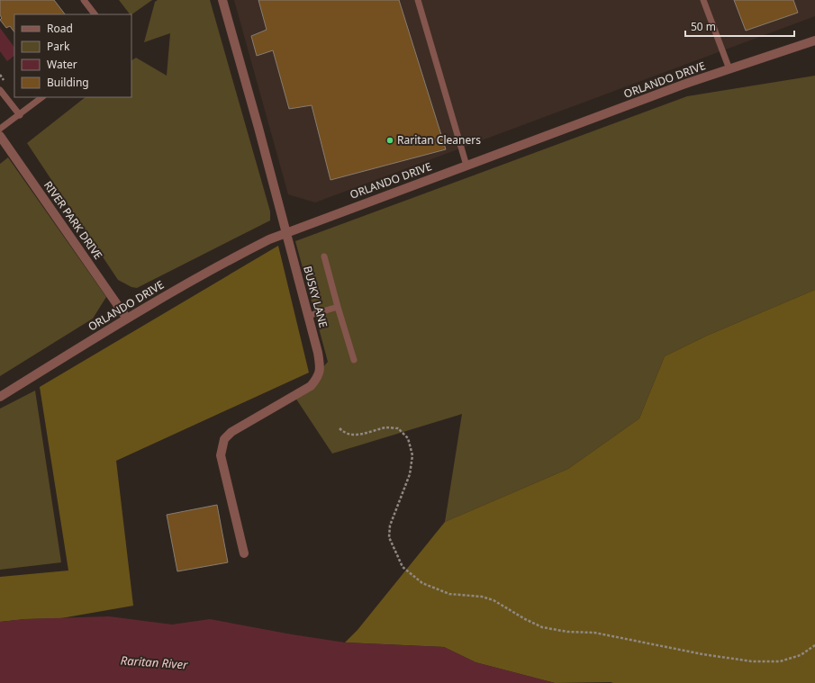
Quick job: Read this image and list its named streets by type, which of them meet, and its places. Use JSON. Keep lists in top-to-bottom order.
{
  "streets": {
    "street": ["ORLANDO DRIVE", "RIVER PARK DRIVE", "BUSKY LANE"]
  },
  "crossings": [
    ["ORLANDO DRIVE", "RIVER PARK DRIVE"],
    ["ORLANDO DRIVE", "BUSKY LANE"]
  ],
  "water": ["Raritan River"],
  "places": ["Raritan Cleaners"],
  "legend": [
    "Road",
    "Park",
    "Water",
    "Building"
  ],
  "scale_bar": "50 m"
}
